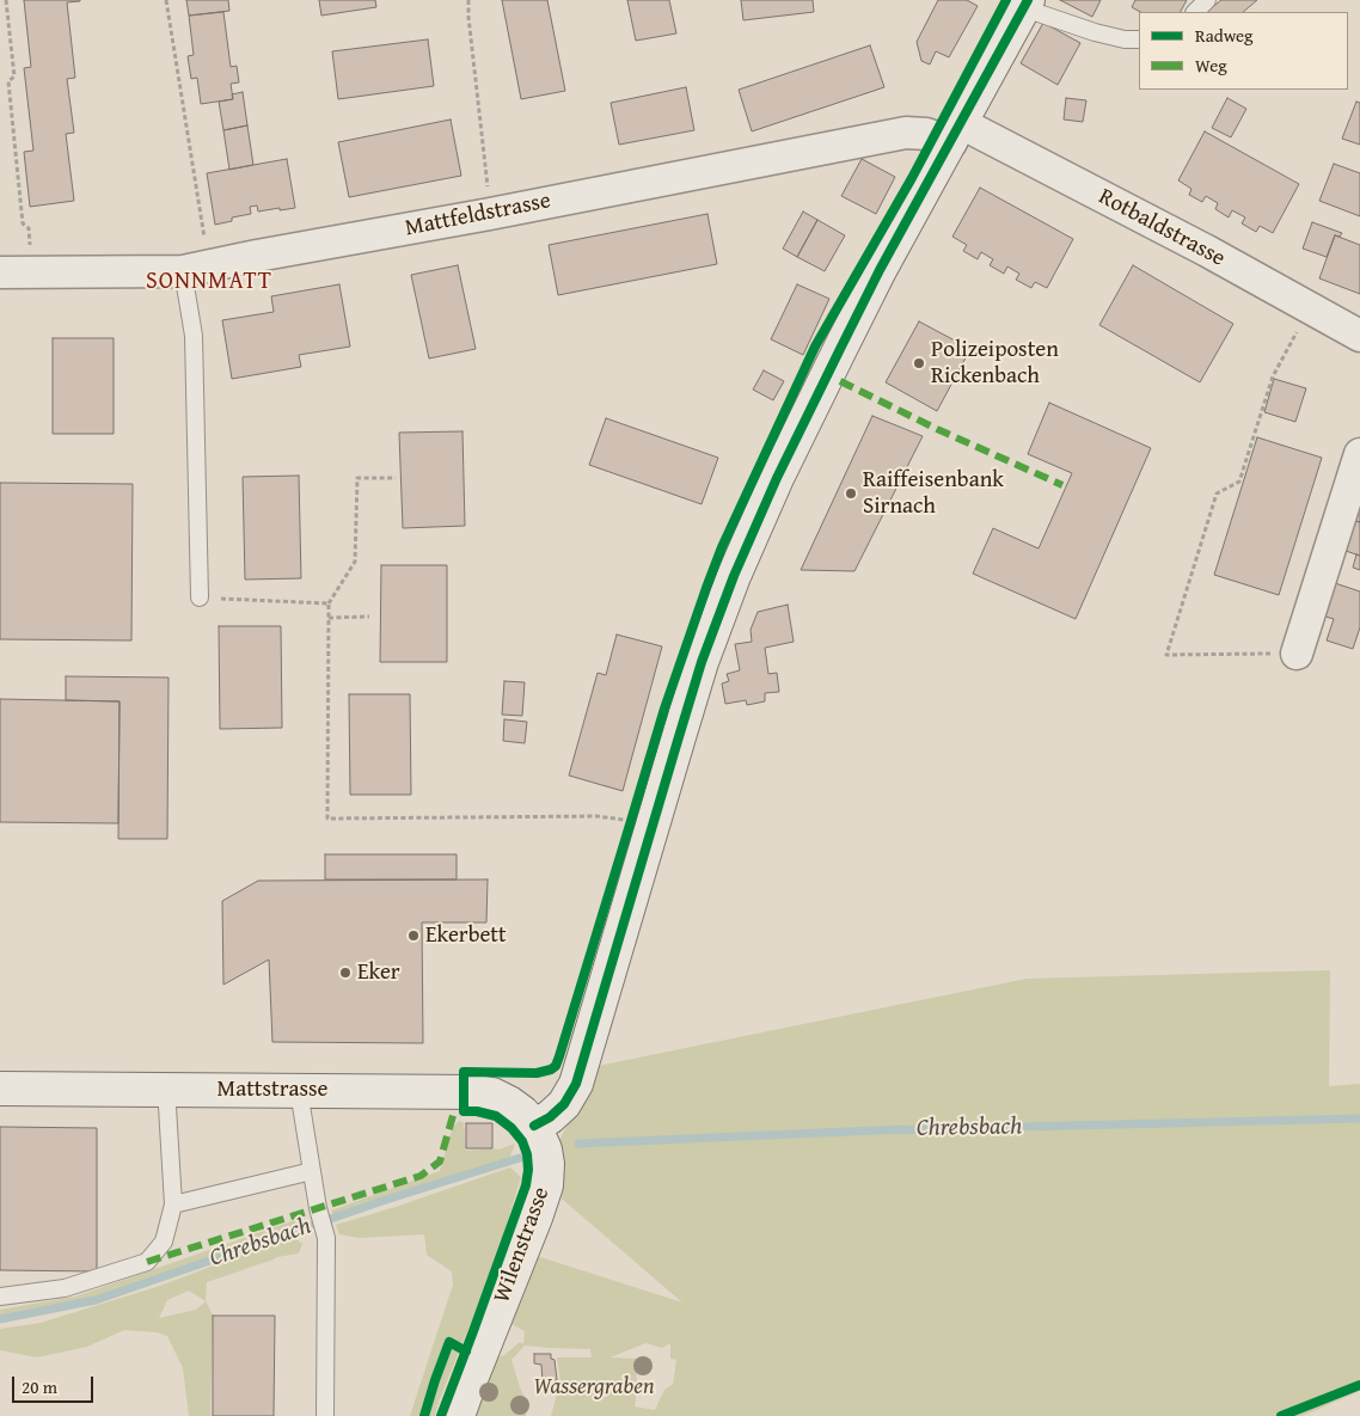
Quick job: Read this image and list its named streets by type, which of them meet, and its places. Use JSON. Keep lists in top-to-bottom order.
{
  "streets": {
    "street": [
      "Mattfeldstrasse",
      "Rotbaldstrasse",
      "Mattstrasse",
      "Wilenstrasse"
    ]
  },
  "crossings": [
    ["Mattfeldstrasse", "Rotbaldstrasse"],
    ["Mattstrasse", "Wilenstrasse"]
  ],
  "districts": ["SONNMATT"],
  "water": ["Chrebsbach"],
  "parks": ["Wassergraben"],
  "places": [
    "Polizeiposten Rickenbach",
    "Raiffeisenbank Sirnach",
    "Ekerbett",
    "Eker"
  ],
  "legend": ["Radweg", "Weg"],
  "scale_bar": "20 m"
}
